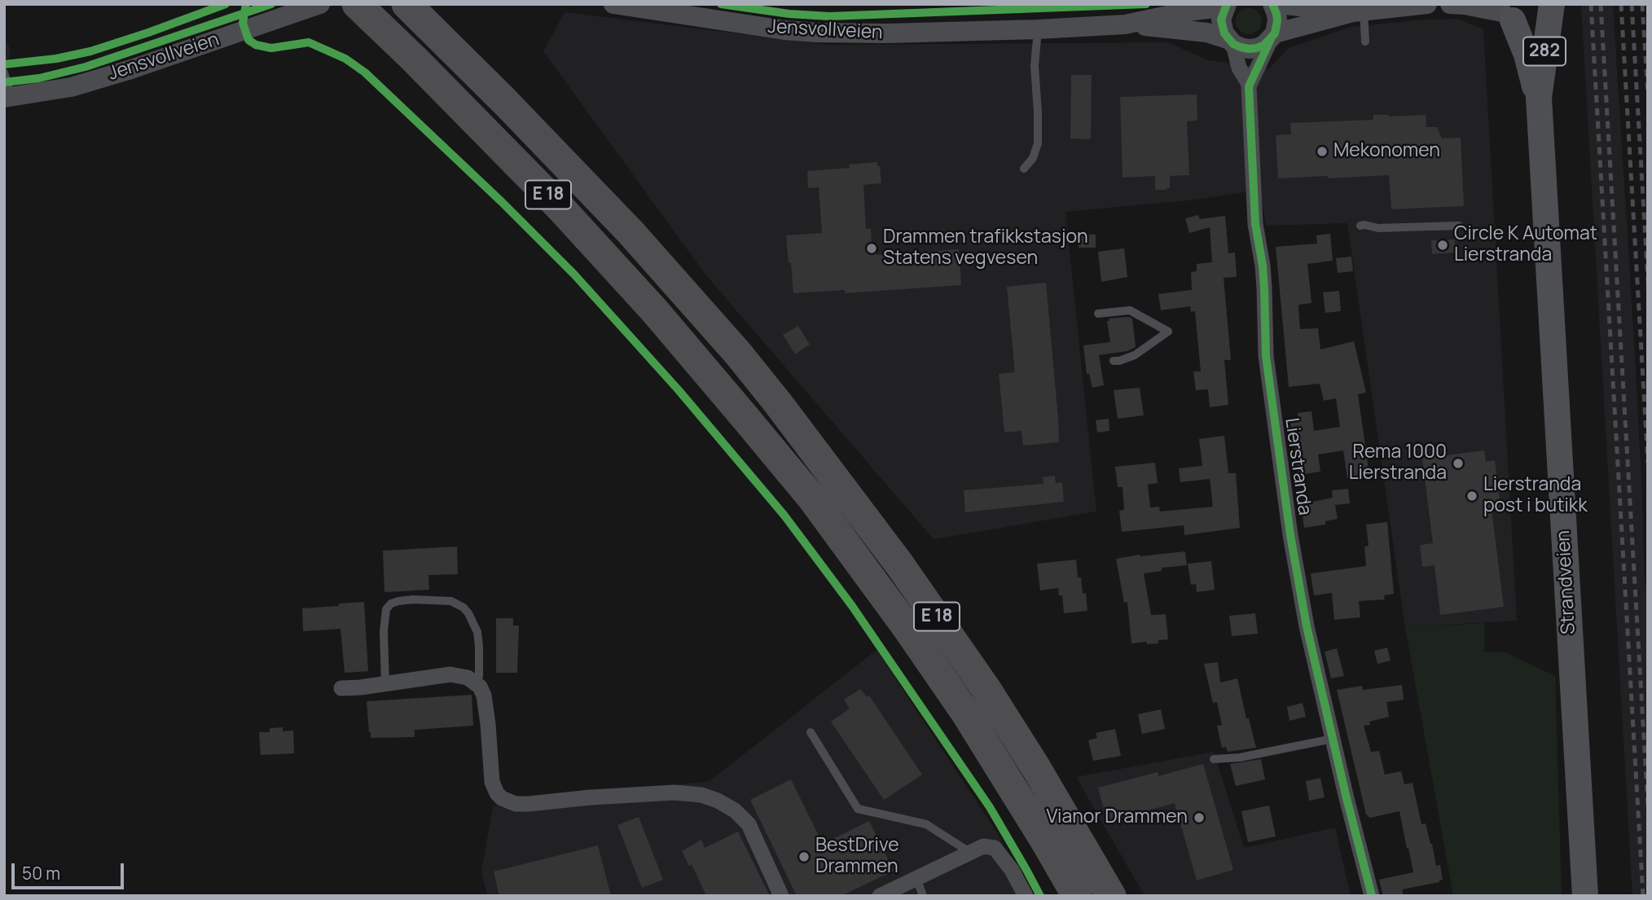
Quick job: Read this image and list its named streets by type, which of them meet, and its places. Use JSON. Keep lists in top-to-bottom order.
{
  "streets": {
    "highway": ["E 18"],
    "main road": ["282", "Strandveien"],
    "street": ["Jensvollveien", "Lierstranda"]
  },
  "crossings": [
    ["Jensvollveien", "Lierstranda"],
    ["282", "Strandveien"]
  ],
  "places": [
    "Mekonomen",
    "Circle K Automat Lierstranda",
    "Drammen trafikkstasjon Statens vegvesen",
    "Rema 1000 Lierstranda",
    "Lierstranda post i butikk",
    "Vianor Drammen",
    "BestDrive Drammen"
  ],
  "scale_bar": "50 m"
}
